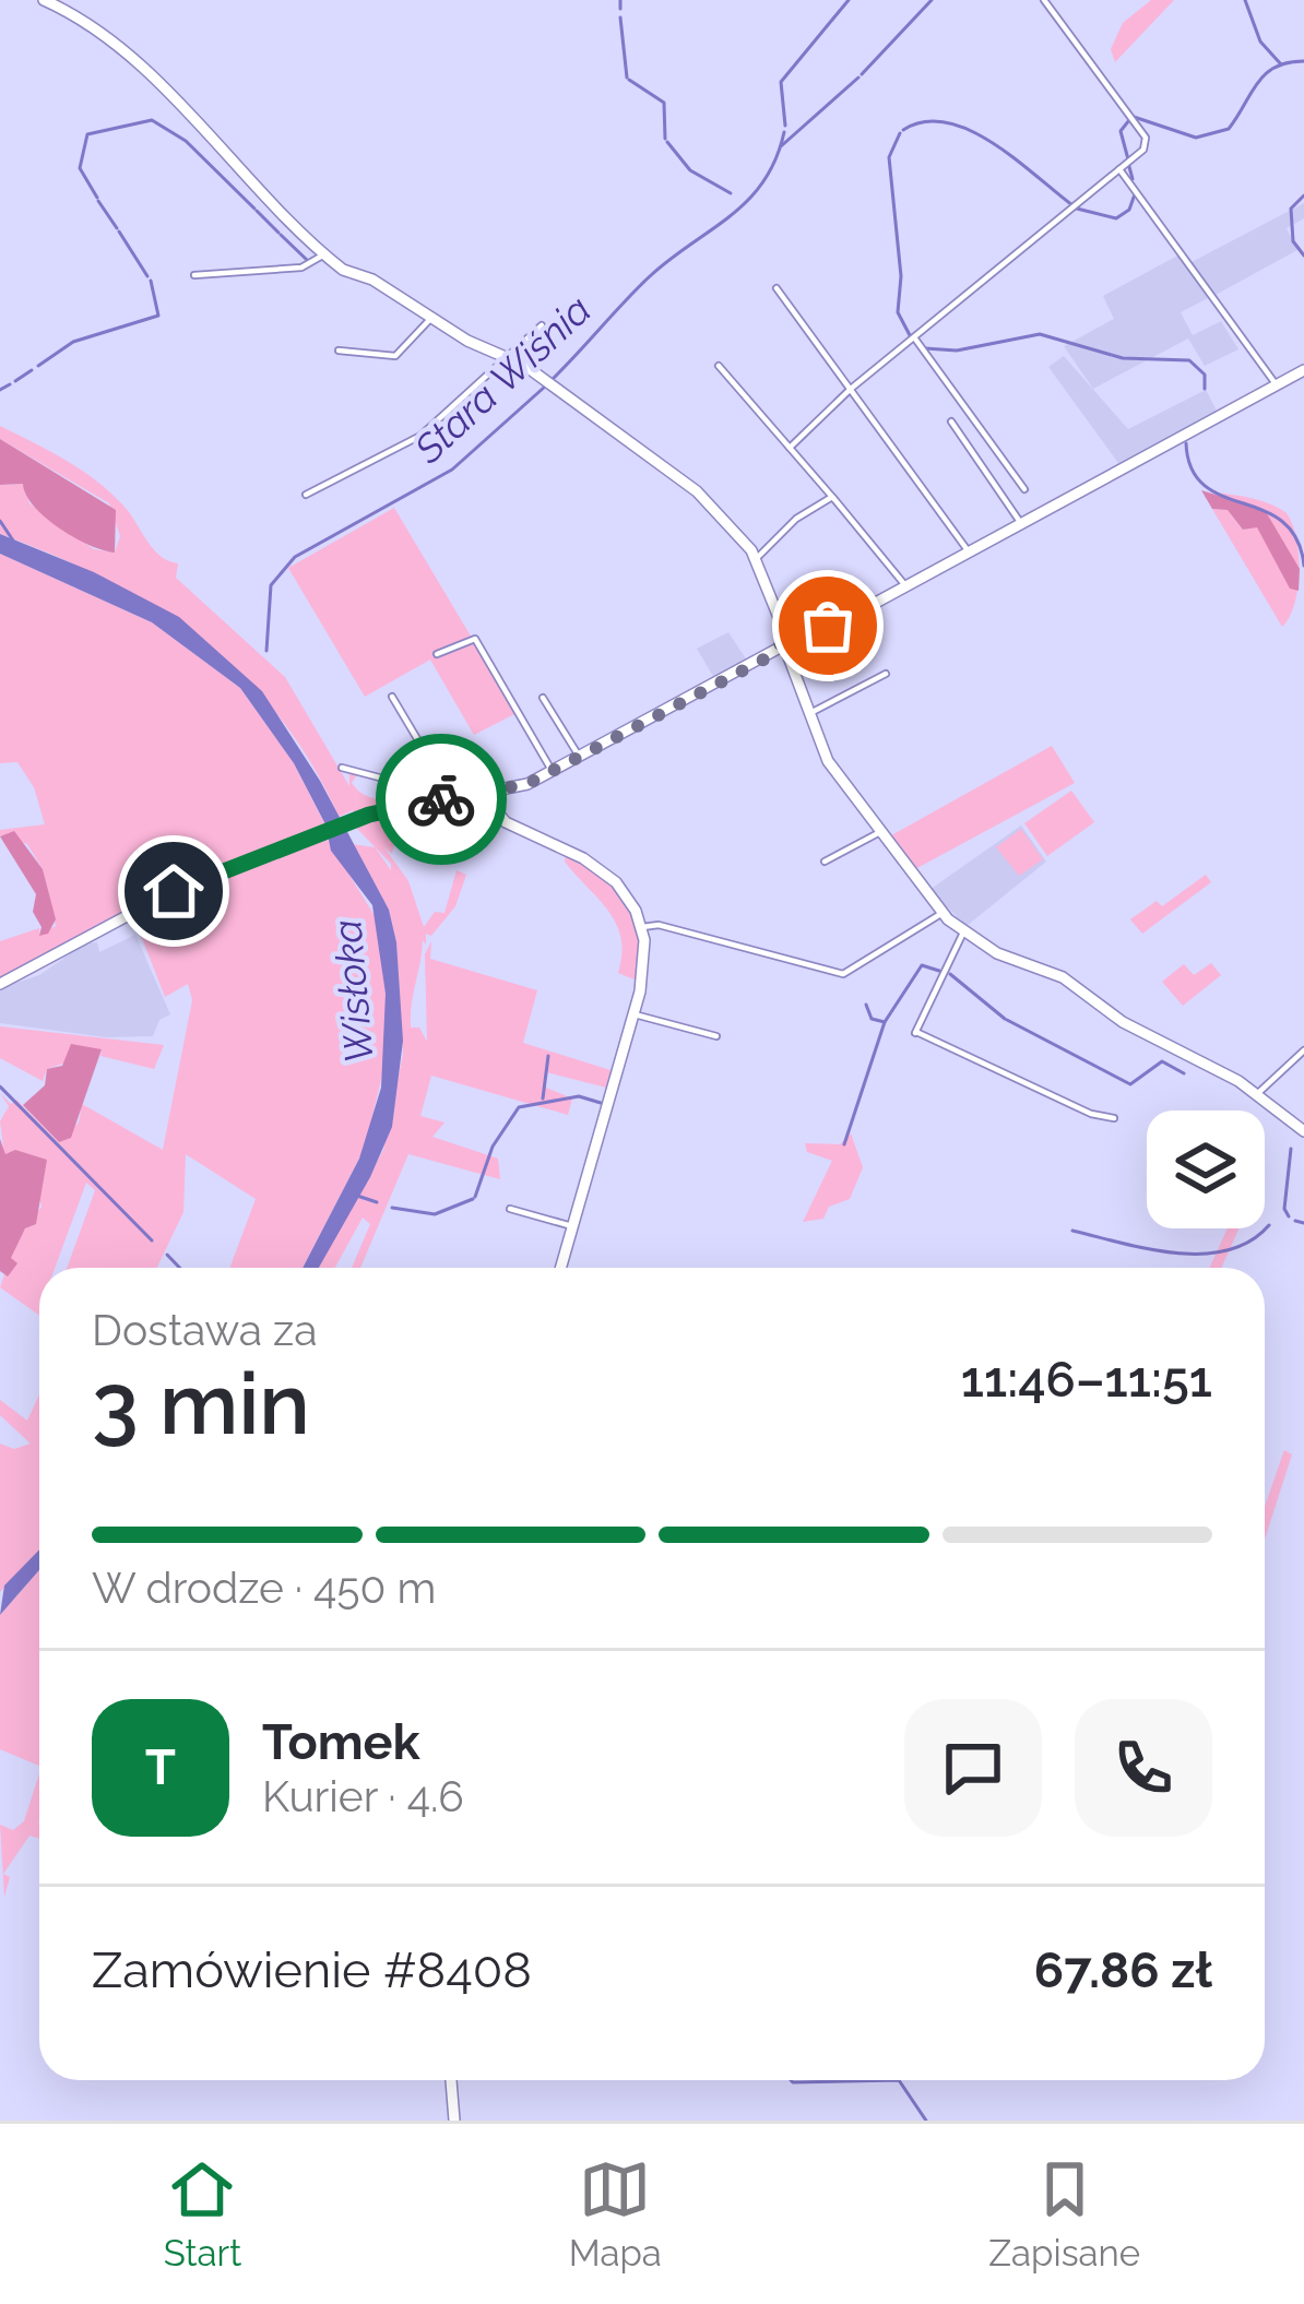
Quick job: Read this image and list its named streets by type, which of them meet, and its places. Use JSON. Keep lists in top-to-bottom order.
{
  "water": ["Stara Wiśnia", "Wisłoka"],
  "page": {
    "heading": ["3 min", "Dostawa za", "11:46–11:51"],
    "panel": [
      "Tomek",
      "Kurier · 4.6",
      "Zamówienie #8408",
      "67.86 zł"
    ],
    "bar": "W drodze · 450 m",
    "round": "T",
    "tabs": ["Start", "Mapa", "Zapisane"]
  }
}
